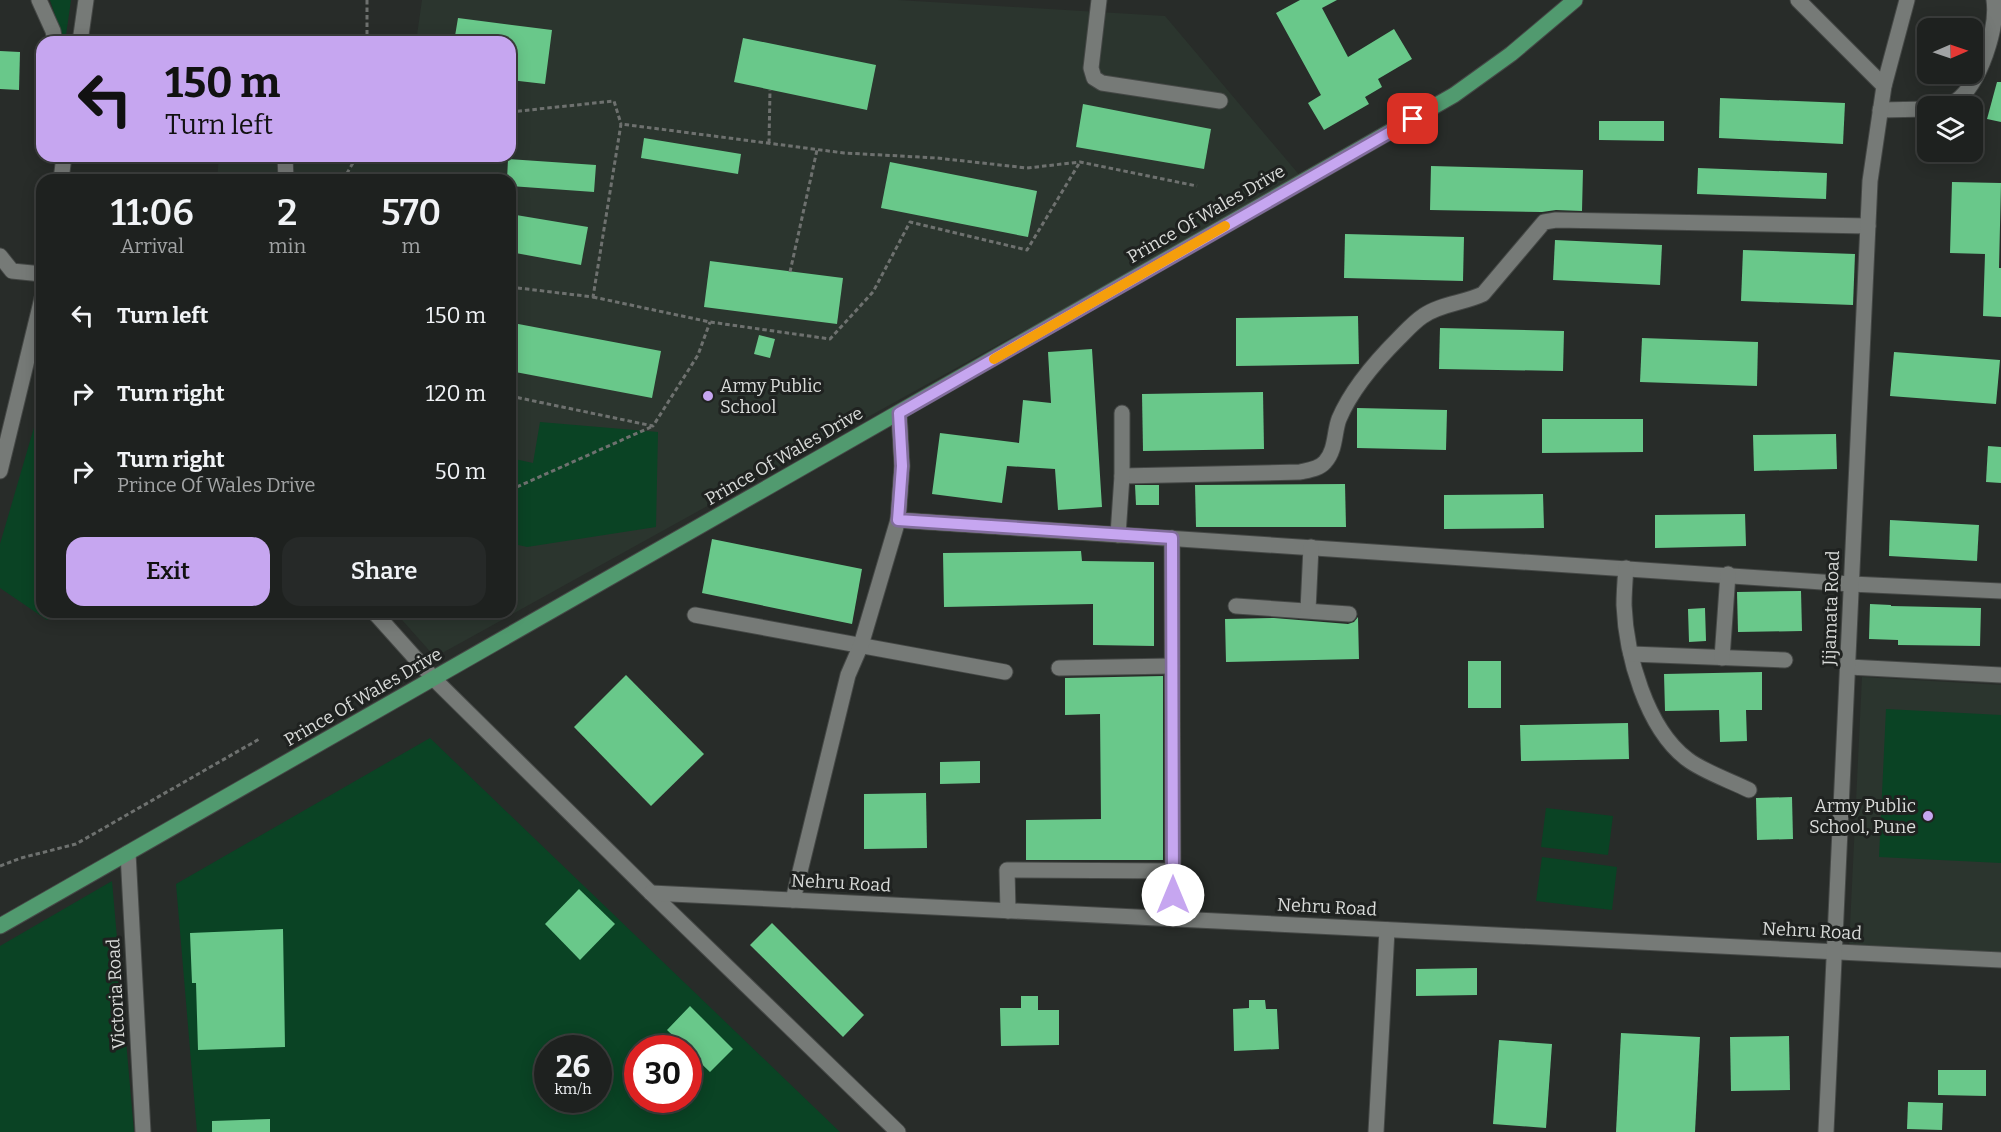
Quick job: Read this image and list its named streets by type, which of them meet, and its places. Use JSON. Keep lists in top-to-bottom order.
{
  "streets": {
    "main road": ["Prince Of Wales Drive"],
    "street": ["Jijamata Road", "Nehru Road", "Victoria Road"]
  },
  "crossings": [
    ["Prince Of Wales Drive", "Victoria Road"],
    ["Jijamata Road", "Nehru Road"]
  ],
  "places": ["Army Public School", "Army Public School, Pune"],
  "north": "right",
  "page": {
    "turn": ["150 m", "Turn left"],
    "eta": [
      "11:06",
      "Arrival",
      "2",
      "min",
      "570",
      "m"
    ],
    "list": [
      {
        "name": "Turn left",
        "value": "150 m"
      },
      {
        "name": "Turn right",
        "value": "120 m"
      },
      {
        "name": "Turn right",
        "note": "Prince Of Wales Drive",
        "value": "50 m"
      }
    ],
    "buttons": ["Exit", "Share"],
    "speed": "26 km/h",
    "limit": "30"
  }
}
